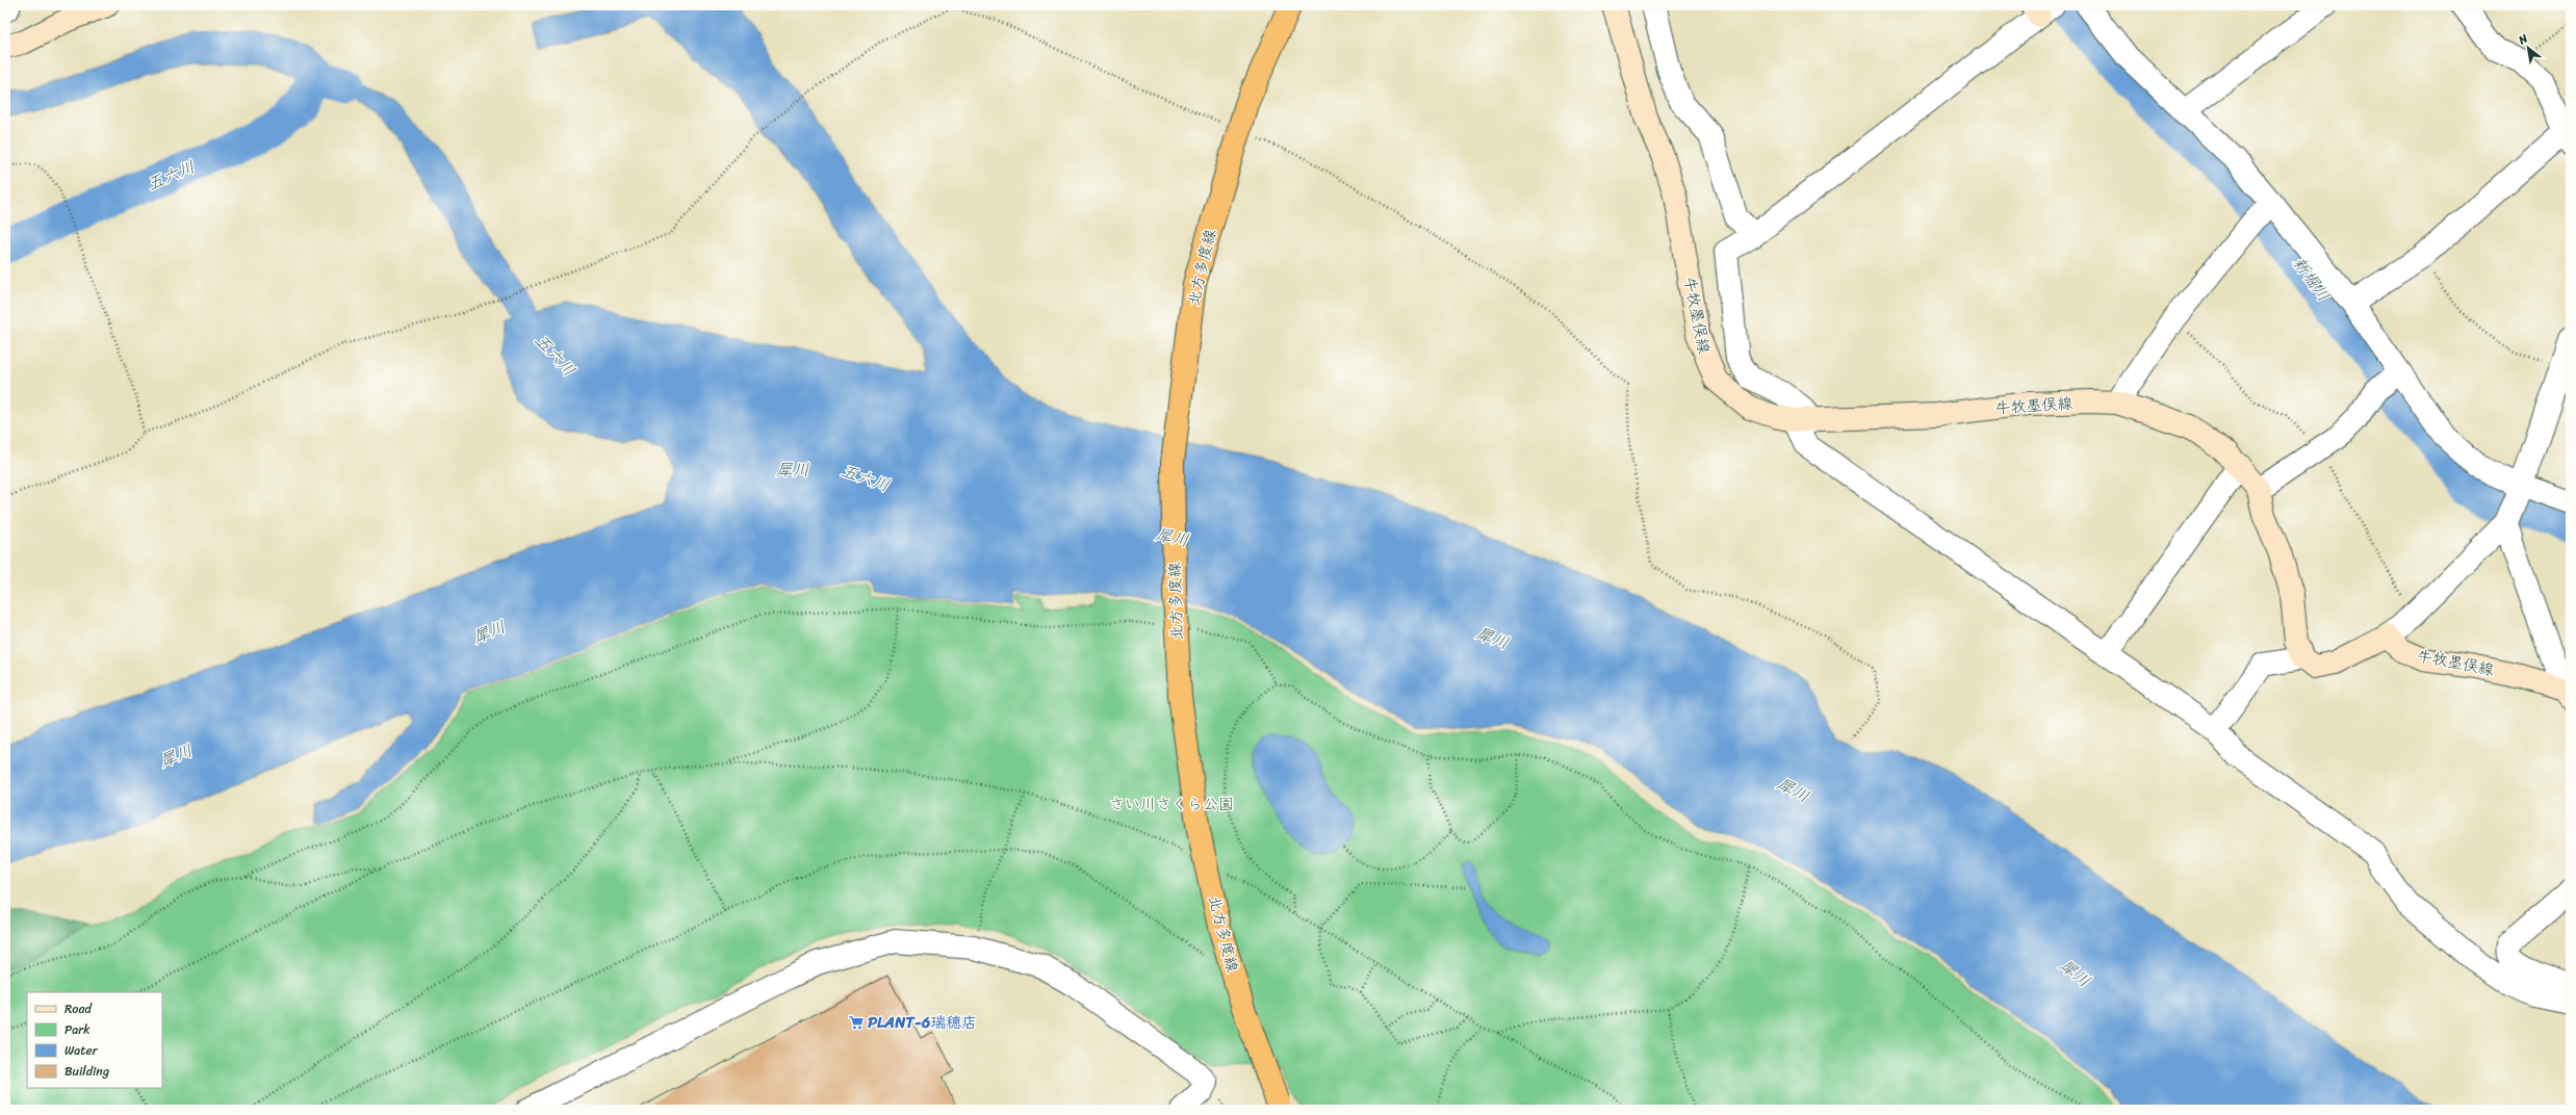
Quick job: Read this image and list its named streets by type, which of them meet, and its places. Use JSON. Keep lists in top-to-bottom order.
{
  "streets": {
    "main road": ["北方多度線", "牛牧墨俣線"]
  },
  "water": ["五六川", "新堀川", "犀川"],
  "parks": ["さい川さくら公園"],
  "places": {
    "supermarket": ["PLANT-6瑞穂店"]
  },
  "legend": [
    "Road",
    "Park",
    "Water",
    "Building"
  ],
  "north": "top left"
}
